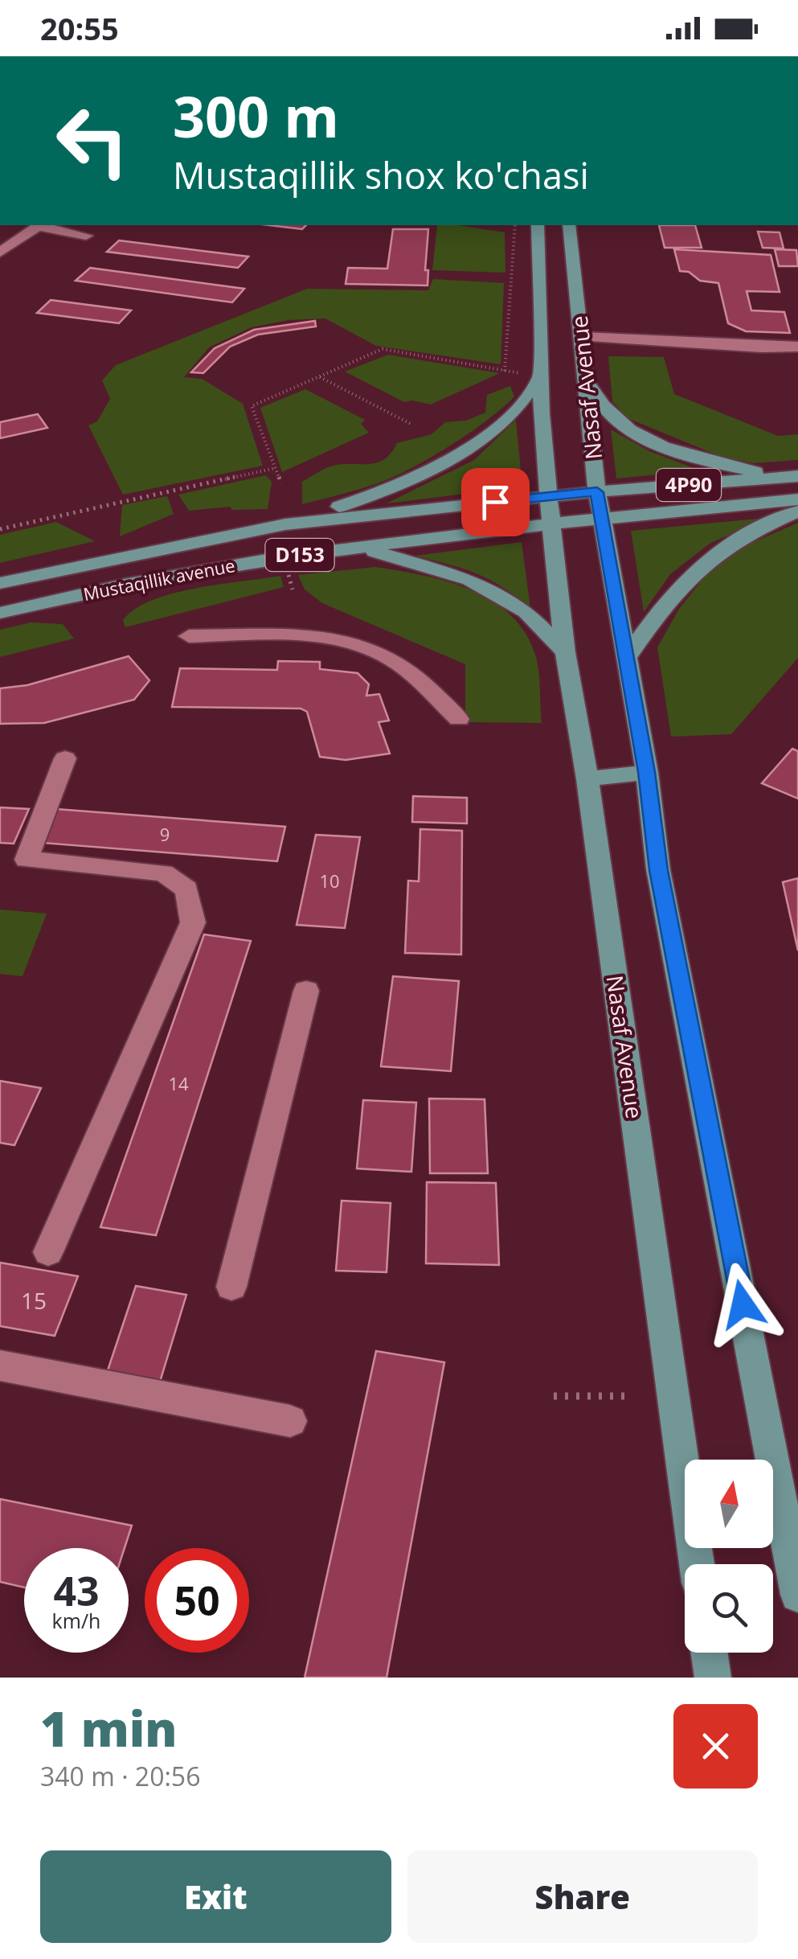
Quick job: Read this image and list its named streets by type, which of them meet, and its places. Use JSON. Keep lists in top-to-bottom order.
{
  "streets": {
    "main road": [
      "Nasaf Avenue",
      "4P90",
      "D153",
      "Mustaqillik avenue"
    ]
  },
  "crossings": [
    ["Nasaf Avenue", "4P90"],
    ["Nasaf Avenue", "D153"],
    ["Nasaf Avenue", "Mustaqillik avenue"],
    ["4P90", "D153"],
    ["D153", "Mustaqillik avenue"]
  ],
  "house_numbers": [
    "9",
    "10",
    "14",
    "15"
  ],
  "north": "top",
  "page": {
    "status": "20:55",
    "turn": ["300 m", "Mustaqillik shox ko'chasi"],
    "speed": "43 km/h",
    "limit": "50",
    "heading": ["1 min", "340 m · 20:56"],
    "buttons": ["Exit", "Share"]
  }
}
